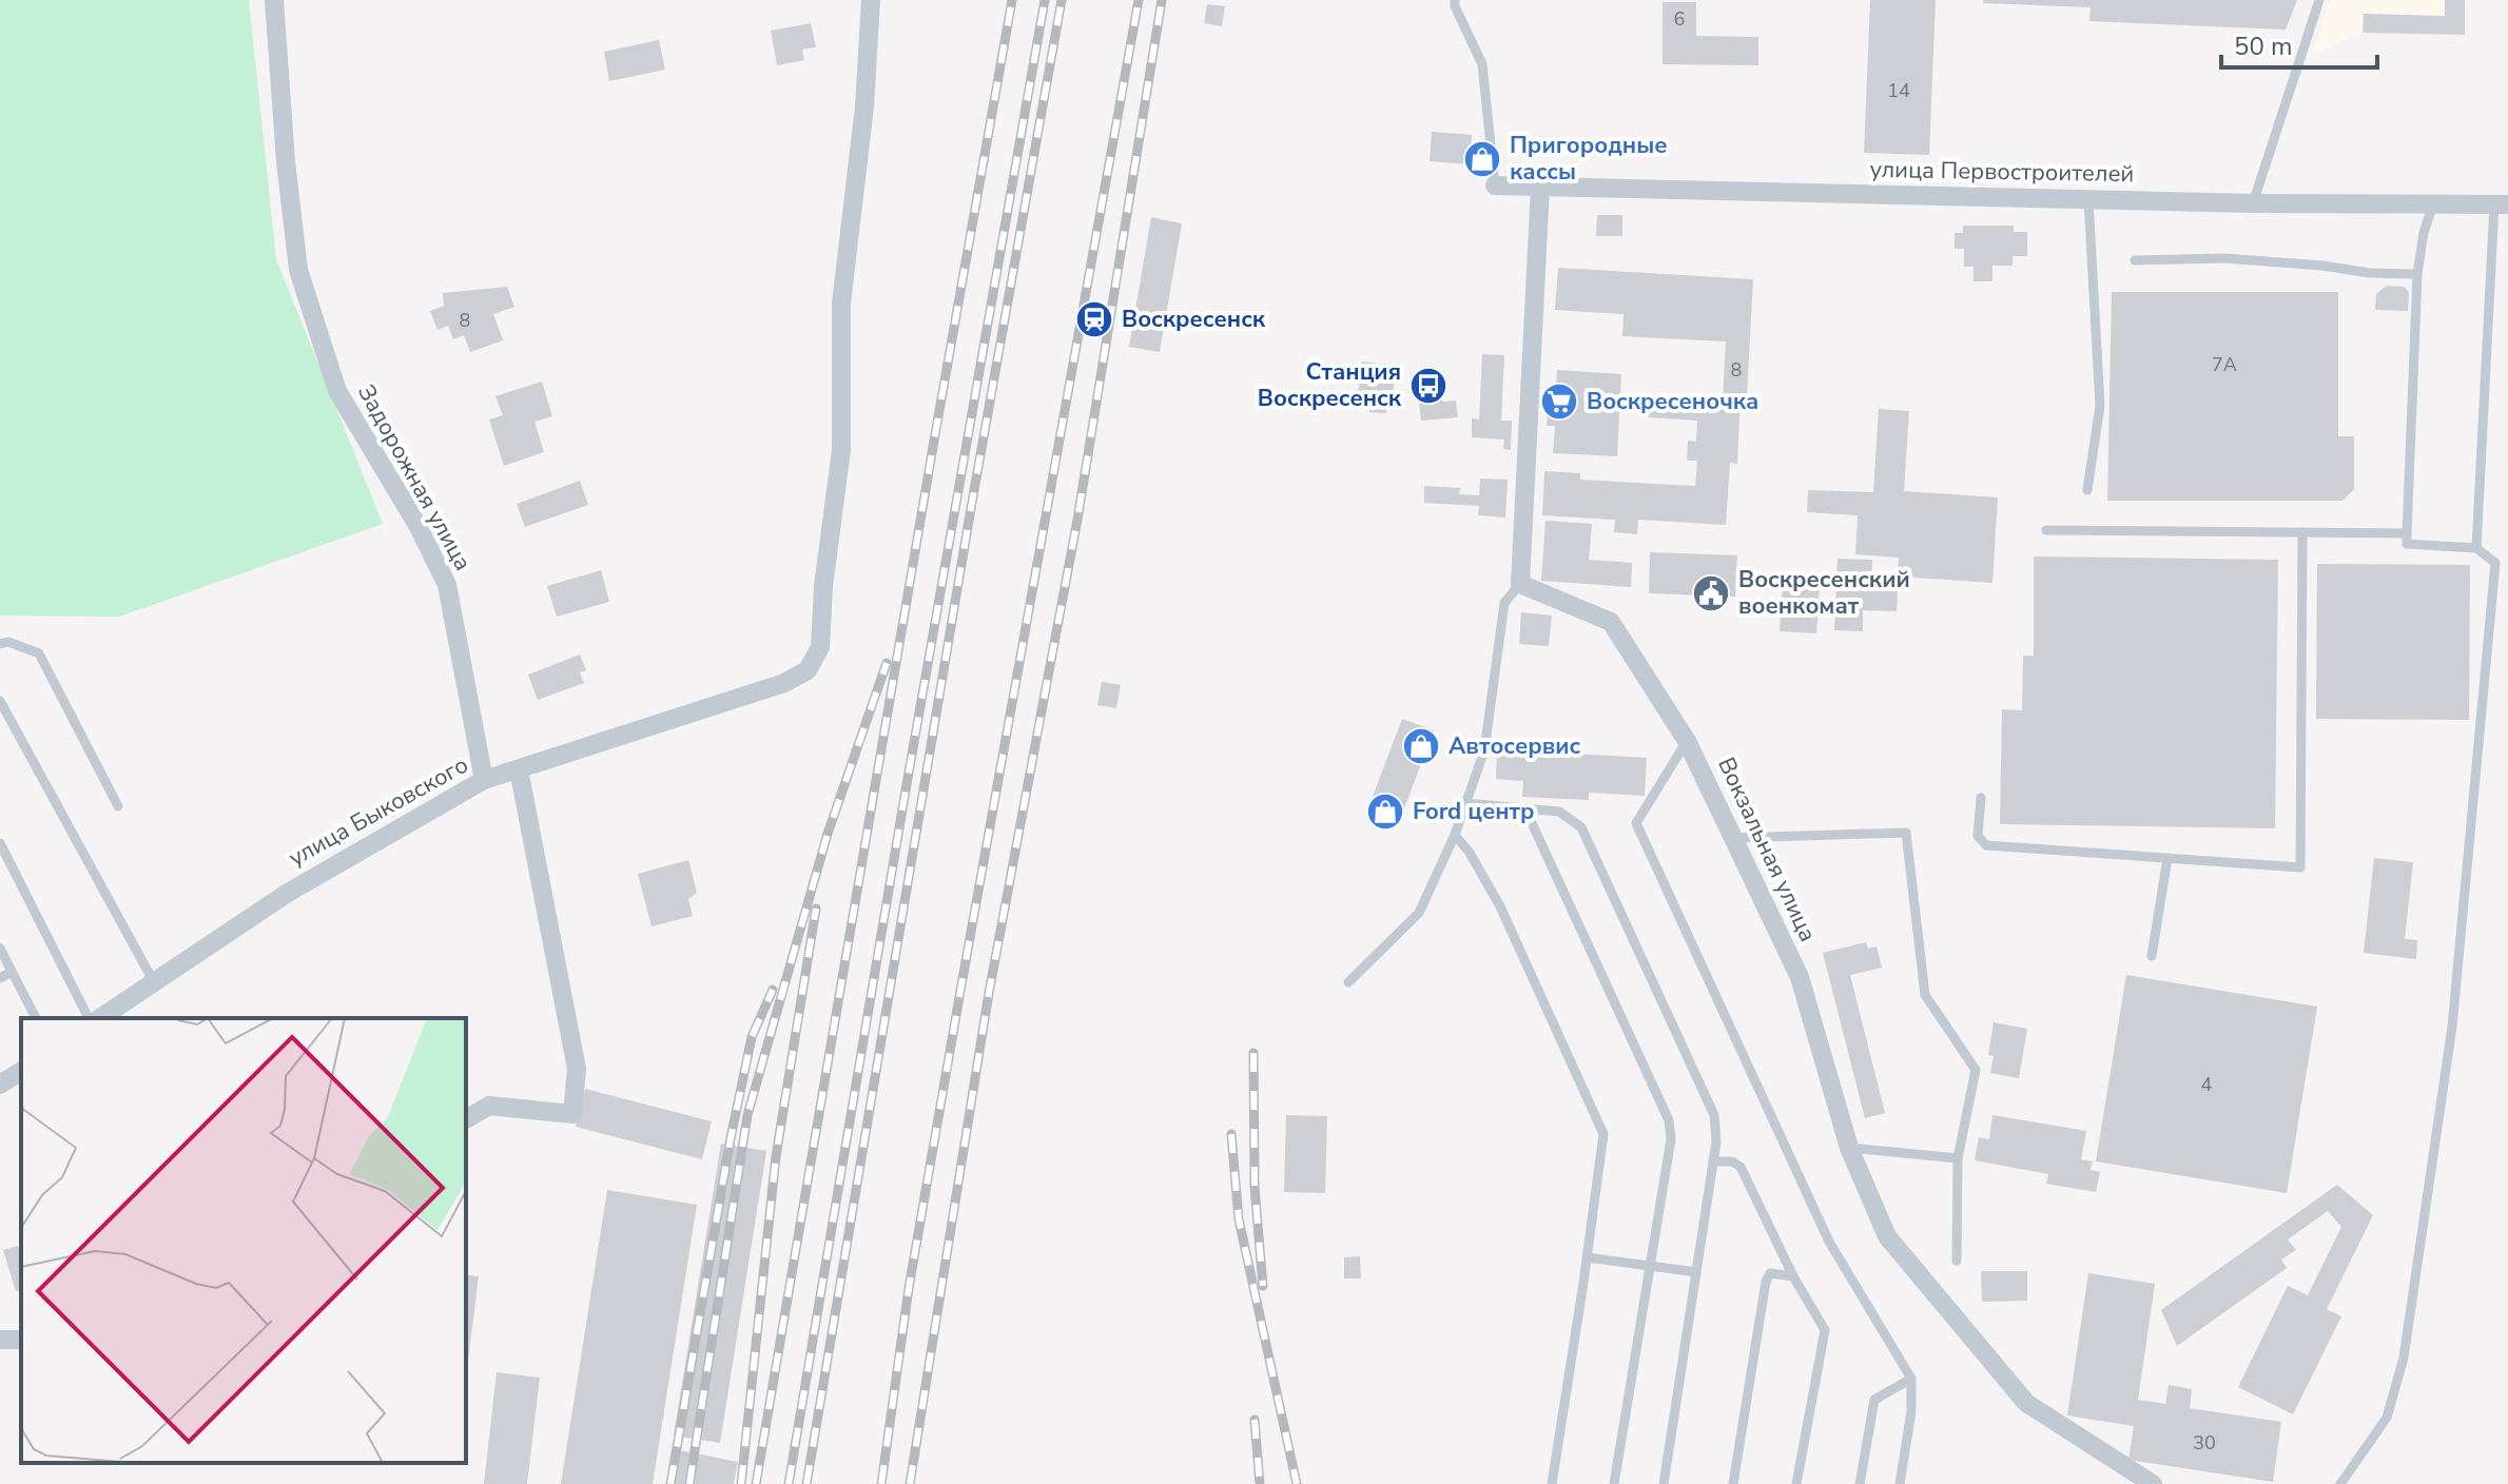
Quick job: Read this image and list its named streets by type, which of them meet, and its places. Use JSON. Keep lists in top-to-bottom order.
{
  "streets": {
    "street": [
      "улица Первостроителей",
      "Задорожная улица",
      "улица Быковского",
      "Вокзальная улица"
    ]
  },
  "crossings": [
    ["Задорожная улица", "улица Быковского"]
  ],
  "places": {
    "shop": ["Пригородные кассы", "Автосервис", "Ford центр"],
    "station": ["Воскресенск"],
    "bus stop": ["Станция Воскресенск"],
    "supermarket": ["Воскресеночка"],
    "public building": ["Воскресенский военкомат"]
  },
  "house_numbers": [
    "6",
    "14",
    "8",
    "7А",
    "8",
    "4",
    "30"
  ],
  "scale_bar": "50 m"
}
